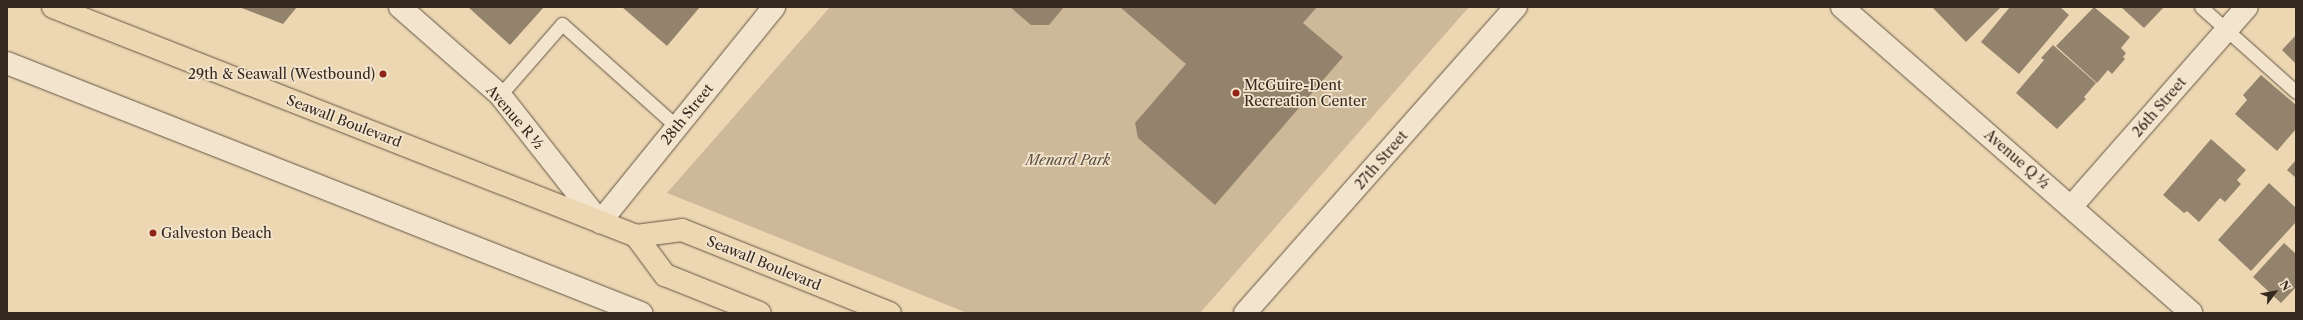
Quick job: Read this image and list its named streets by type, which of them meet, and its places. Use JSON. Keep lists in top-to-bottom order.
{
  "streets": {
    "main road": ["Seawall Boulevard"],
    "street": [
      "26th Street",
      "28th Street",
      "Avenue R ½",
      "Avenue Q ½",
      "27th Street"
    ]
  },
  "crossings": [
    ["26th Street", "Avenue Q ½"],
    ["28th Street", "Avenue R ½"],
    ["28th Street", "Seawall Boulevard"],
    ["Avenue R ½", "Seawall Boulevard"]
  ],
  "parks": ["Menard Park"],
  "places": ["29th & Seawall (Westbound)", "McGuire-Dent Recreation Center", "Galveston Beach"],
  "north": "top right"
}
